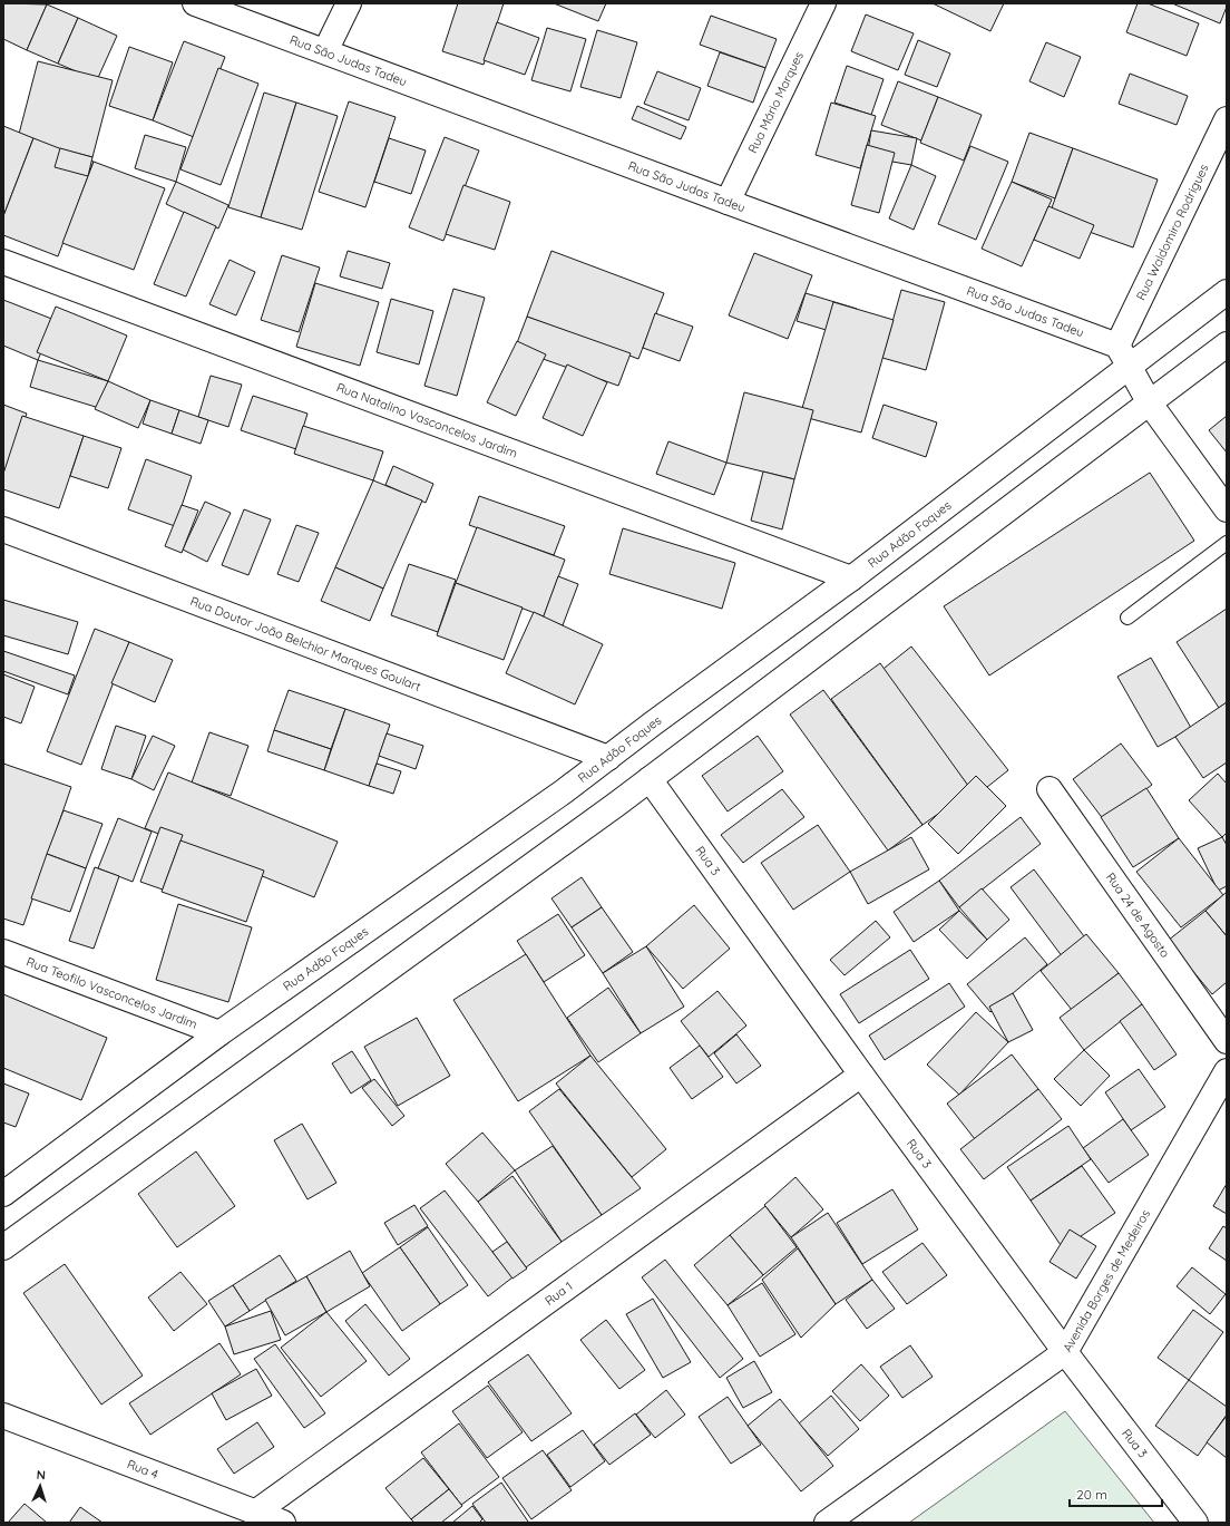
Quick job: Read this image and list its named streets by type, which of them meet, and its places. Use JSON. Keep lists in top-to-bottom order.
{
  "streets": {
    "street": [
      "Rua São Judas Tadeu",
      "Rua Mário Marques",
      "Rua Waldomiro Rodrigues",
      "Rua Natalino Vasconcelos Jardim",
      "Rua Adão Foques",
      "Rua Doutor João Belchior Marques Goulart",
      "Rua 3",
      "Rua 24 de Agosto",
      "Rua Teofilo Vasconcelos Jardim",
      "Avenida Borges de Medeiros",
      "Rua 1",
      "Rua 4"
    ]
  },
  "crossings": [
    ["Rua São Judas Tadeu", "Rua Mário Marques"],
    ["Rua São Judas Tadeu", "Rua Waldomiro Rodrigues"],
    ["Rua São Judas Tadeu", "Rua Adão Foques"],
    ["Rua Waldomiro Rodrigues", "Rua Adão Foques"],
    ["Rua Natalino Vasconcelos Jardim", "Rua Adão Foques"],
    ["Rua Adão Foques", "Rua Doutor João Belchior Marques Goulart"],
    ["Rua Adão Foques", "Rua Teofilo Vasconcelos Jardim"],
    ["Rua 3", "Avenida Borges de Medeiros"],
    ["Rua 3", "Rua 1"],
    ["Rua 1", "Rua 4"]
  ],
  "scale_bar": "20 m",
  "north": "top"
}
